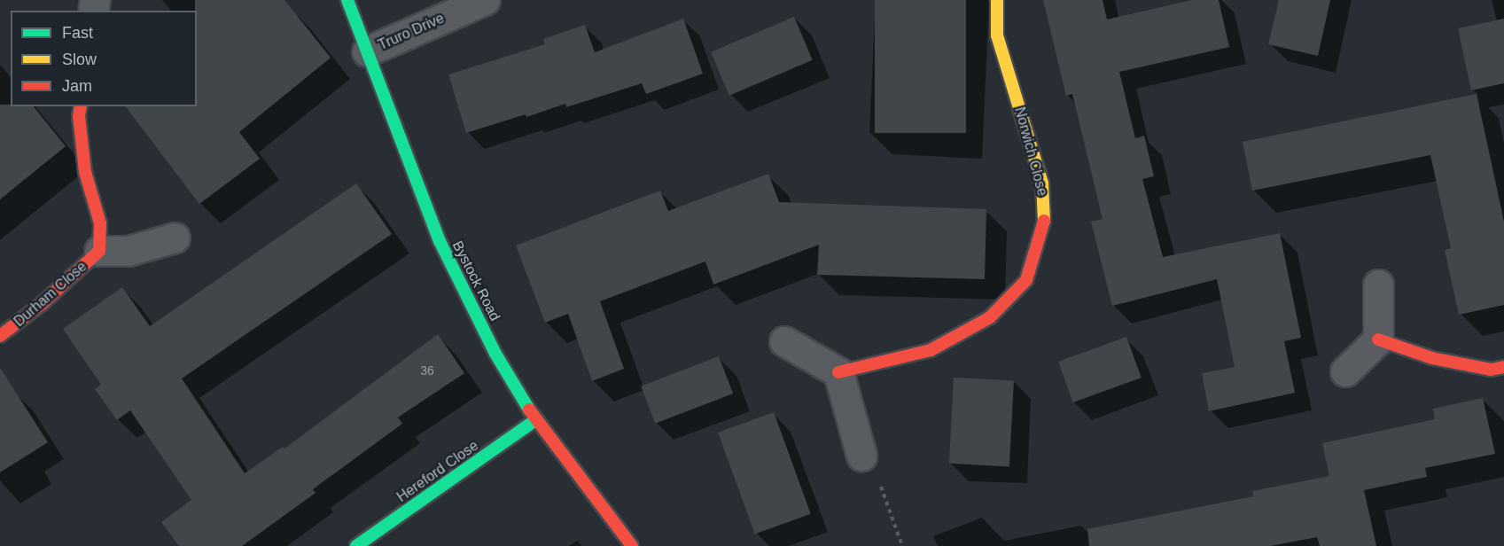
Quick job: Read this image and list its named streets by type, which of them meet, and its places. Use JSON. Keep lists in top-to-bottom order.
{
  "streets": {
    "street": [
      "Truro Drive",
      "Norwich Close",
      "Bystock Road",
      "Durham Close",
      "Hereford Close"
    ]
  },
  "crossings": [
    ["Truro Drive", "Bystock Road"],
    ["Bystock Road", "Hereford Close"]
  ],
  "house_numbers": ["36"],
  "legend": ["Fast", "Slow", "Jam"]
}
